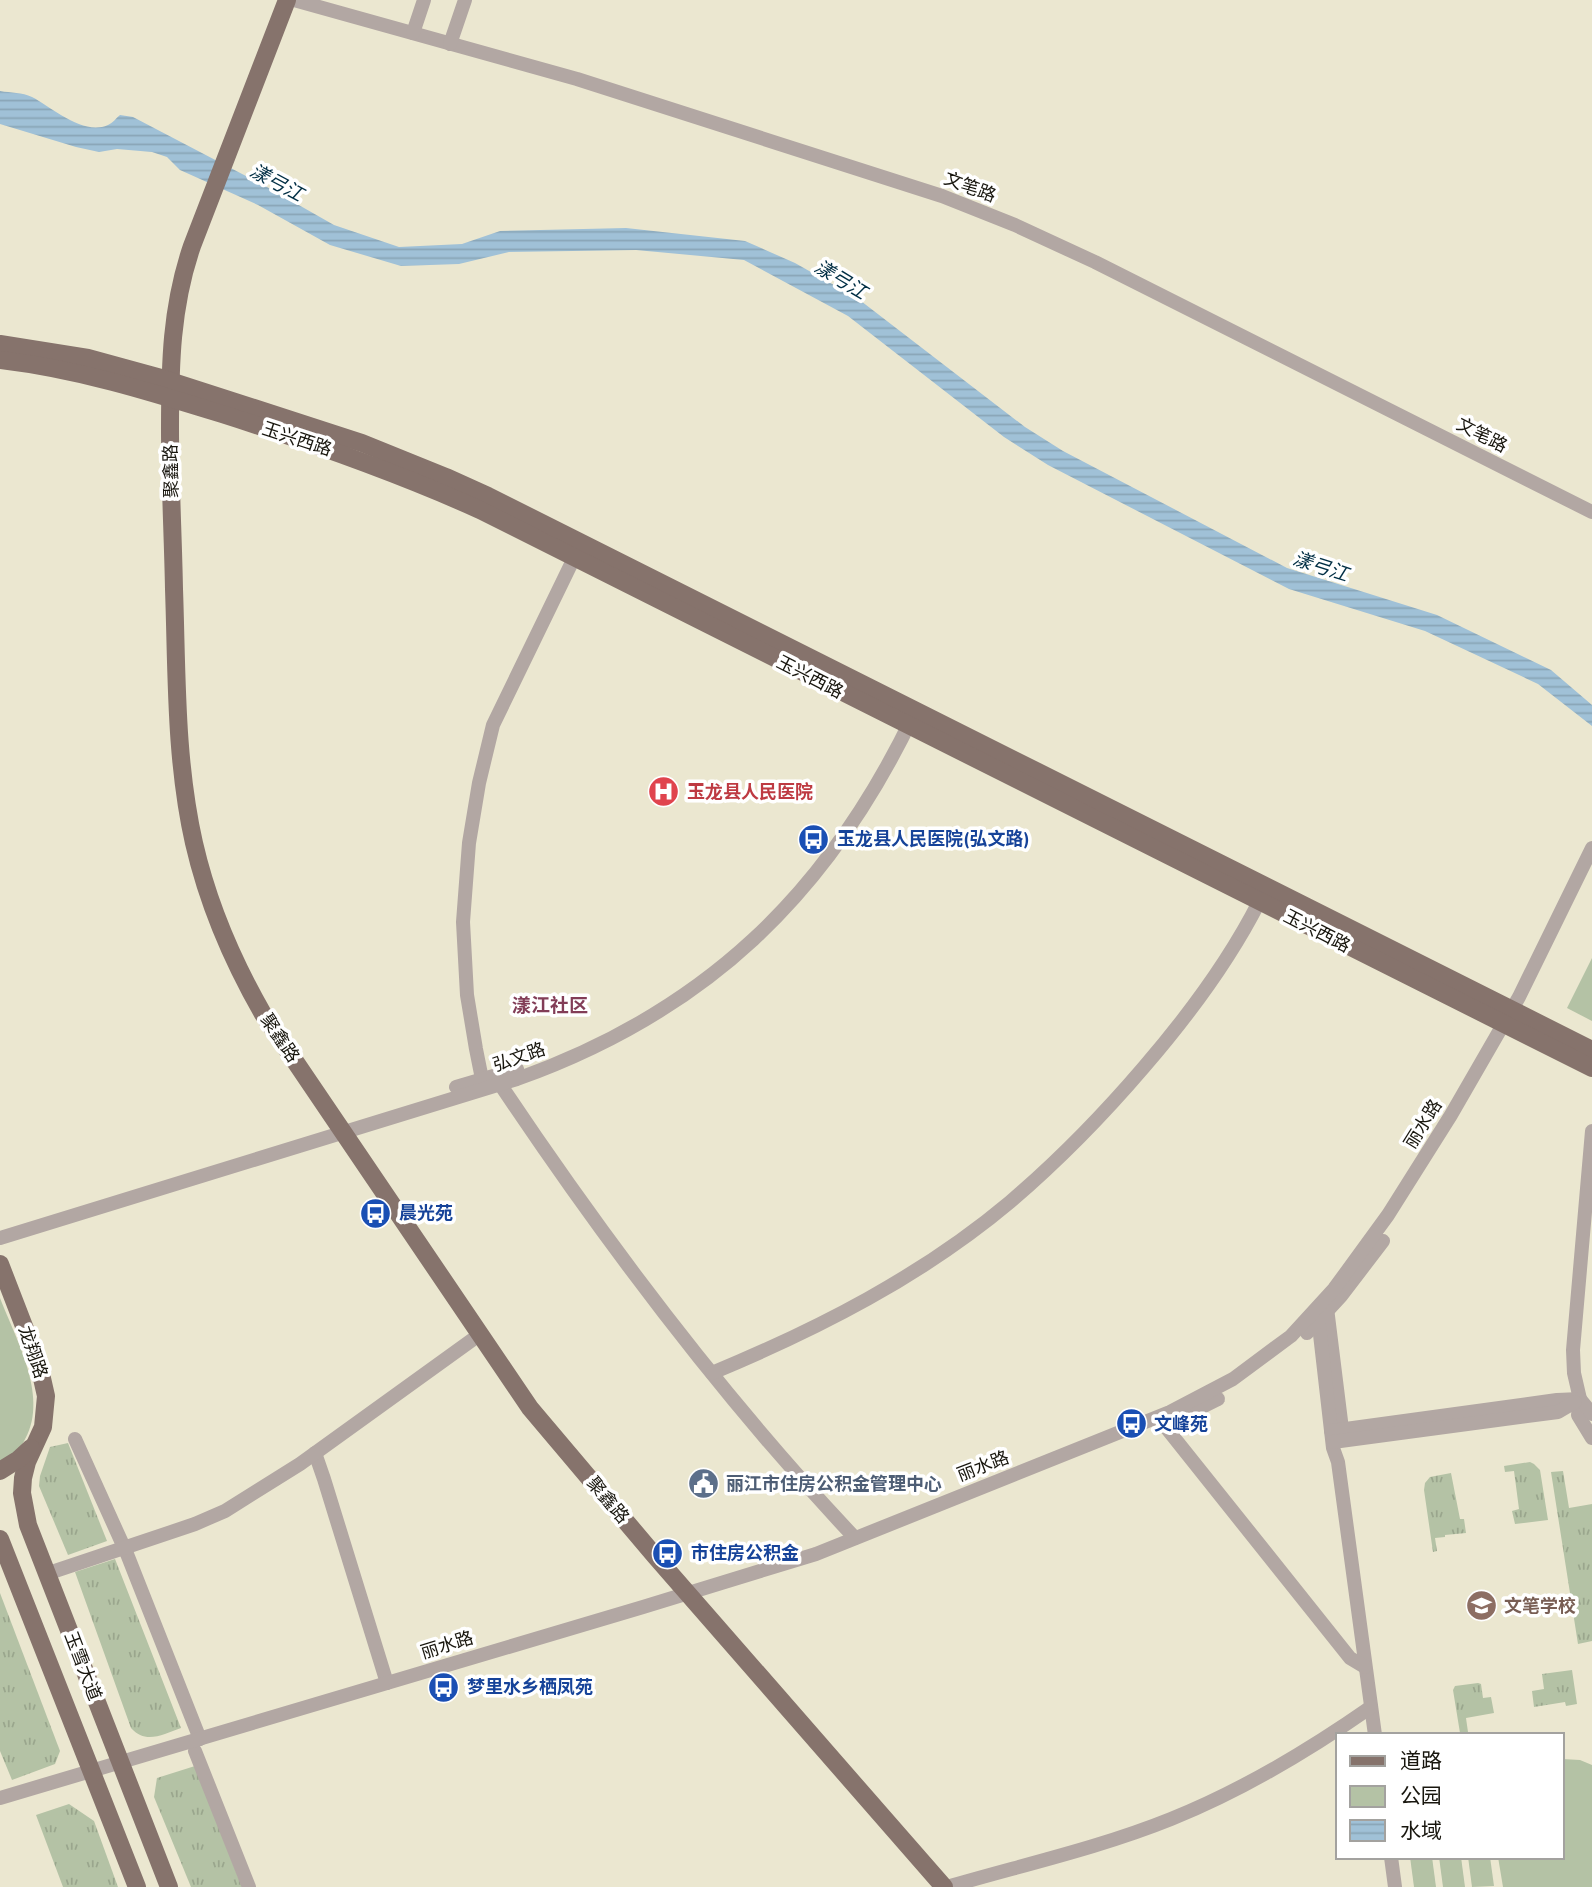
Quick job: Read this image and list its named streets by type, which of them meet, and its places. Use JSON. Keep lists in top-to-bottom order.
{
  "streets": {
    "main road": [
      "玉兴西路",
      "聚鑫路",
      "龙翔路",
      "玉雪大道"
    ],
    "street": ["文笔路", "弘文路", "丽水路"]
  },
  "crossings": [
    ["玉兴西路", "聚鑫路"],
    ["玉兴西路", "弘文路"],
    ["玉兴西路", "丽水路"],
    ["聚鑫路", "弘文路"],
    ["聚鑫路", "丽水路"],
    ["丽水路", "玉雪大道"],
    ["龙翔路", "玉雪大道"]
  ],
  "districts": ["漾江社区"],
  "water": ["漾弓江"],
  "places": {
    "hospital": ["玉龙县人民医院"],
    "bus stop": [
      "玉龙县人民医院(弘文路)",
      "晨光苑",
      "文峰苑",
      "市住房公积金",
      "梦里水乡栖凤苑"
    ],
    "public building": ["丽江市住房公积金管理中心"],
    "school or university": ["文笔学校"]
  },
  "legend": ["道路", "公园", "水域"]
}
